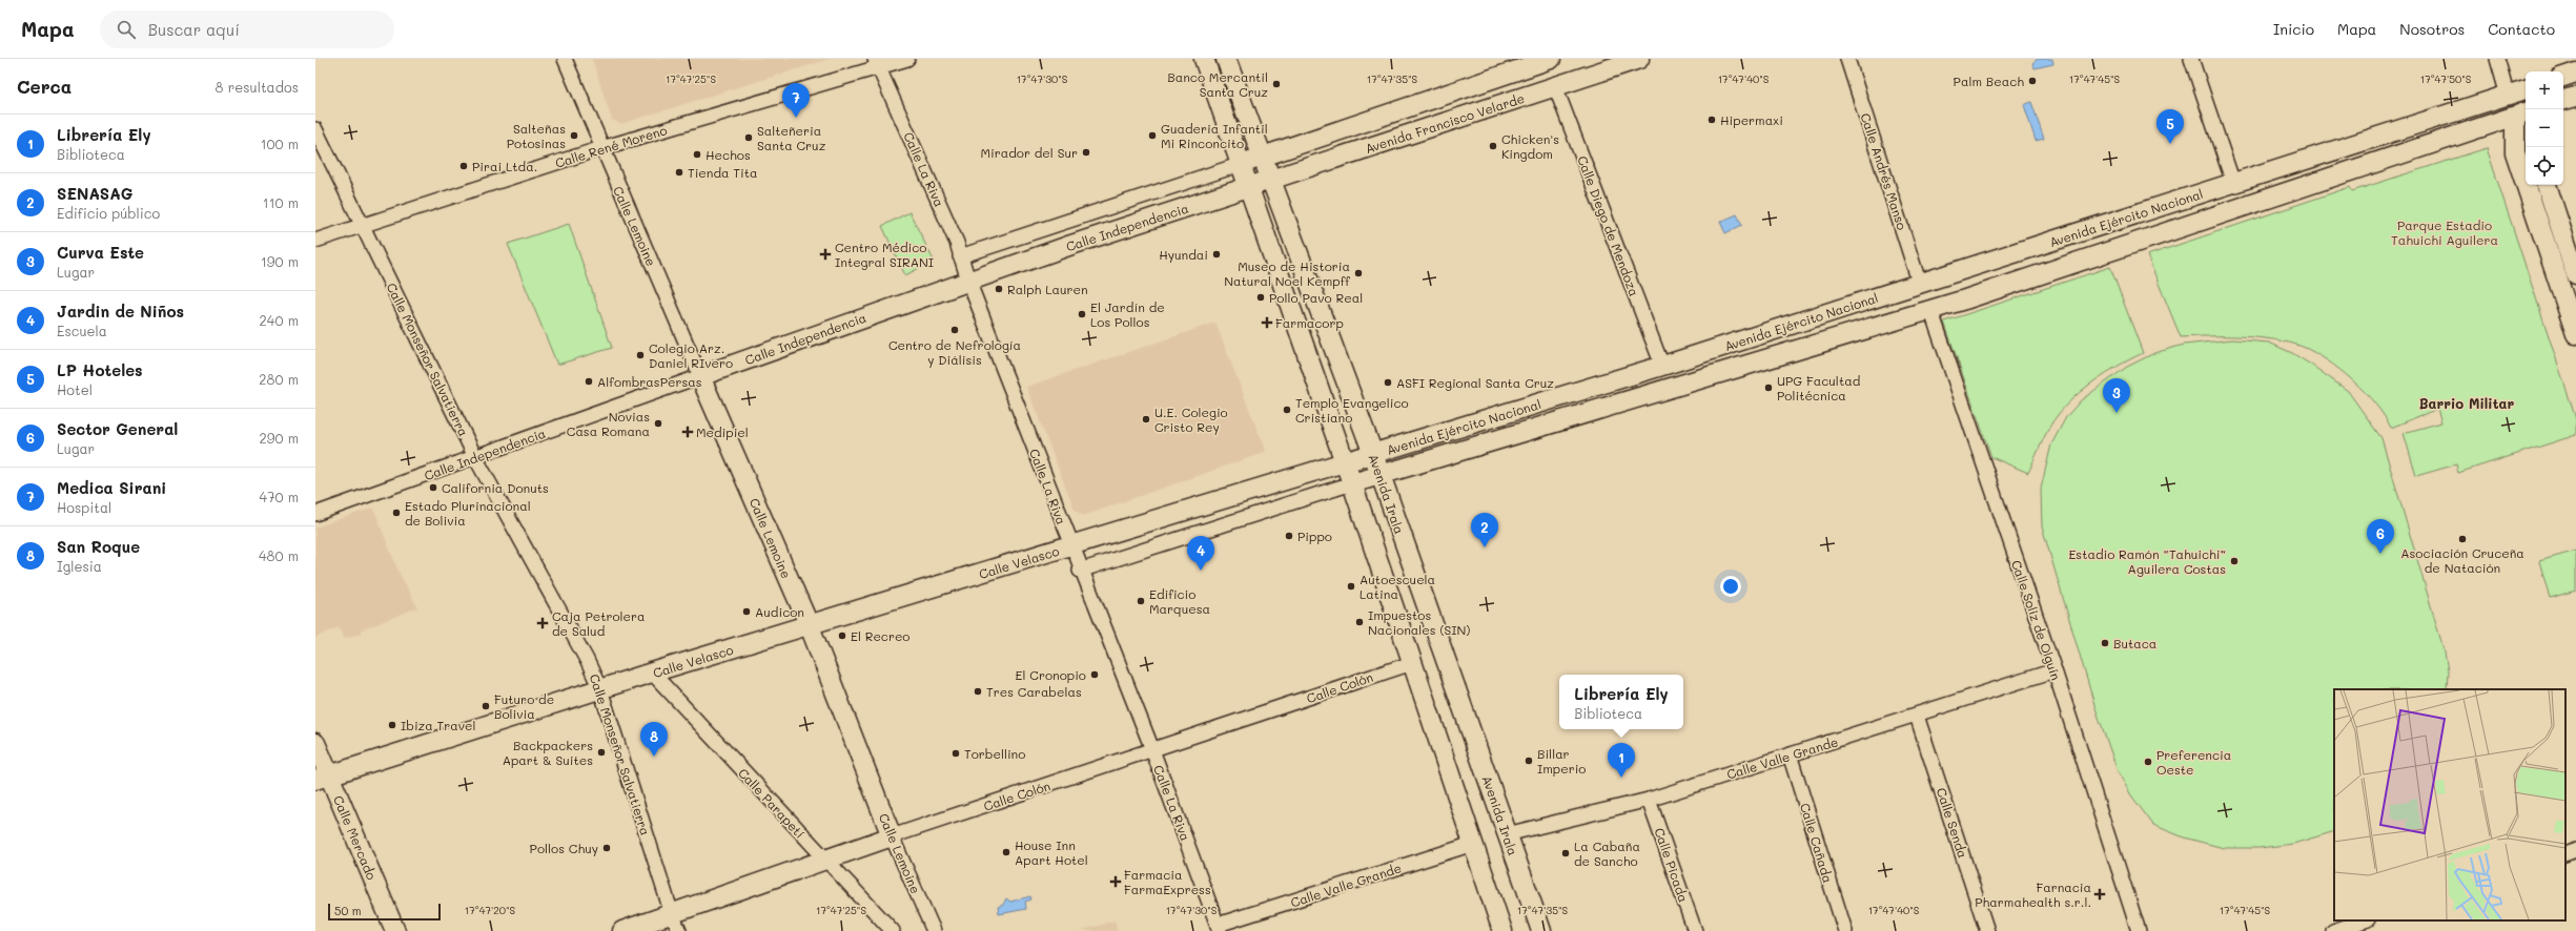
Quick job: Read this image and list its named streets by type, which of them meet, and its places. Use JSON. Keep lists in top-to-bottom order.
{
  "streets": {
    "street": [
      "Avenida Francisco Velarde",
      "Calle René Moreno",
      "Calle La Riva",
      "Calle Andrés Manso",
      "Avenida Ejército Nacional",
      "Calle Lemoine",
      "Calle Diego de Mendoza",
      "Calle Independencia",
      "Calle Monseñor Salvatierra",
      "Avenida Irala",
      "Calle Velasco",
      "Calle Soliz de Olguín",
      "Calle Colón",
      "Calle Valle Grande",
      "Calle Parapetí",
      "Calle Senda",
      "Calle Mercado",
      "Calle Cañada",
      "Calle Picada"
    ]
  },
  "crossings": [
    ["Avenida Francisco Velarde", "Calle Diego de Mendoza"],
    ["Avenida Francisco Velarde", "Calle Independencia"],
    ["Avenida Francisco Velarde", "Avenida Irala"],
    ["Calle René Moreno", "Calle La Riva"],
    ["Calle René Moreno", "Calle Lemoine"],
    ["Calle René Moreno", "Calle Monseñor Salvatierra"],
    ["Calle La Riva", "Avenida Ejército Nacional"],
    ["Calle La Riva", "Calle Independencia"],
    ["Calle La Riva", "Calle Velasco"],
    ["Calle La Riva", "Calle Colón"],
    ["Calle La Riva", "Calle Valle Grande"],
    ["Calle Andrés Manso", "Avenida Ejército Nacional"],
    ["Avenida Ejército Nacional", "Calle Diego de Mendoza"],
    ["Avenida Ejército Nacional", "Avenida Irala"],
    ["Avenida Ejército Nacional", "Calle Velasco"],
    ["Avenida Ejército Nacional", "Calle Soliz de Olguín"],
    ["Calle Lemoine", "Calle Independencia"],
    ["Calle Lemoine", "Calle Velasco"],
    ["Calle Lemoine", "Calle Colón"],
    ["Calle Independencia", "Calle Monseñor Salvatierra"],
    ["Calle Monseñor Salvatierra", "Calle Velasco"],
    ["Calle Monseñor Salvatierra", "Calle Colón"],
    ["Avenida Irala", "Calle Valle Grande"],
    ["Calle Velasco", "Calle Parapetí"],
    ["Calle Velasco", "Calle Mercado"],
    ["Calle Soliz de Olguín", "Calle Valle Grande"],
    ["Calle Colón", "Calle Parapetí"],
    ["Calle Valle Grande", "Calle Senda"],
    ["Calle Valle Grande", "Calle Cañada"],
    ["Calle Valle Grande", "Calle Picada"]
  ],
  "districts": ["Barrio Militar"],
  "parks": ["Parque Estadio Tahuichi Aguilera"],
  "places": {
    "other": [
      "Palm Beach",
      "Banco Mercantil Santa Cruz",
      "Hipermaxi",
      "Salteñas Potosinas",
      "Guaderia Infantil Mi Rinconcito",
      "Salteñeria Santa Cruz",
      "Chicken's Kingdom",
      "Mirador del Sur",
      "Hechos",
      "Pirai Ltda.",
      "Tienda Tita",
      "Hyundai",
      "Museo de Historia Natural Noel Kempff",
      "Ralph Lauren",
      "Pollo Pavo Real",
      "El Jardín de Los Pollos",
      "Centro de Nefrología y Diálisis",
      "Colegio Arz. Daniel RIvero",
      "AlfombrasPersas",
      "ASFI Regional Santa Cruz",
      "UPG Facultad Politécnica",
      "Templo Evangelico Cristiano",
      "U.E. Colegio Cristo Rey",
      "Novias Casa Romana",
      "California Donuts",
      "Estado Plurinacional de Bolivia",
      "Pippo",
      "Asociación Cruceña de Natación",
      "Estadio Ramón “Tahuichi” Aguilera Costas",
      "Autoescuela Latina",
      "Edificio Marquesa",
      "Audicon",
      "Impuestos Nacionales (SIN)",
      "El Recreo",
      "Butaca",
      "El Cronopio",
      "Tres Carabelas",
      "Futuro de Bolivia",
      "Ibiza Travel",
      "Backpackers Apart & Suites",
      "Torbellino",
      "Billar Imperio",
      "Preferencia Oeste",
      "Pollos Chuy",
      "House Inn Apart Hotel",
      "La Cabaña de Sancho"
    ],
    "health": [
      "Centro Médico Integral SIRANI",
      "Farmacorp",
      "Medipiel",
      "Caja Petrolera de Salud",
      "Farmacia FarmaExpress",
      "Farnacia Pharmahealth s.r.l."
    ]
  },
  "scale_bar": "50 m",
  "page": {
    "header": "Mapa",
    "search": "Buscar aquí",
    "nav": [
      "Inicio",
      "Mapa",
      "Nosotros",
      "Contacto"
    ],
    "heading": ["Cerca", "8 resultados"],
    "map_buttons": ["+", "−"],
    "pins": [
      "7",
      "5",
      "3",
      "2",
      "6",
      "4",
      "8",
      "1"
    ],
    "list": [
      {
        "mark": "1",
        "name": "Librería Ely",
        "note": "Biblioteca",
        "value": "100 m"
      },
      {
        "mark": "2",
        "name": "SENASAG",
        "note": "Edificio público",
        "value": "110 m"
      },
      {
        "mark": "3",
        "name": "Curva Este",
        "note": "Lugar",
        "value": "190 m"
      },
      {
        "mark": "4",
        "name": "Jardin de Niños",
        "note": "Escuela",
        "value": "240 m"
      },
      {
        "mark": "5",
        "name": "LP Hoteles",
        "note": "Hotel",
        "value": "280 m"
      },
      {
        "mark": "6",
        "name": "Sector General",
        "note": "Lugar",
        "value": "290 m"
      },
      {
        "mark": "7",
        "name": "Medica Sirani",
        "note": "Hospital",
        "value": "470 m"
      },
      {
        "mark": "8",
        "name": "San Roque",
        "note": "Iglesia",
        "value": "480 m"
      }
    ],
    "popup": ["Librería Ely", "Biblioteca"],
    "scale": "50 m"
  },
  "coordinates": [
    "17°47'25\"S",
    "17°47'30\"S",
    "17°47'35\"S",
    "17°47'40\"S",
    "17°47'45\"S",
    "17°47'50\"S",
    "17°47'20\"S"
  ]
}
